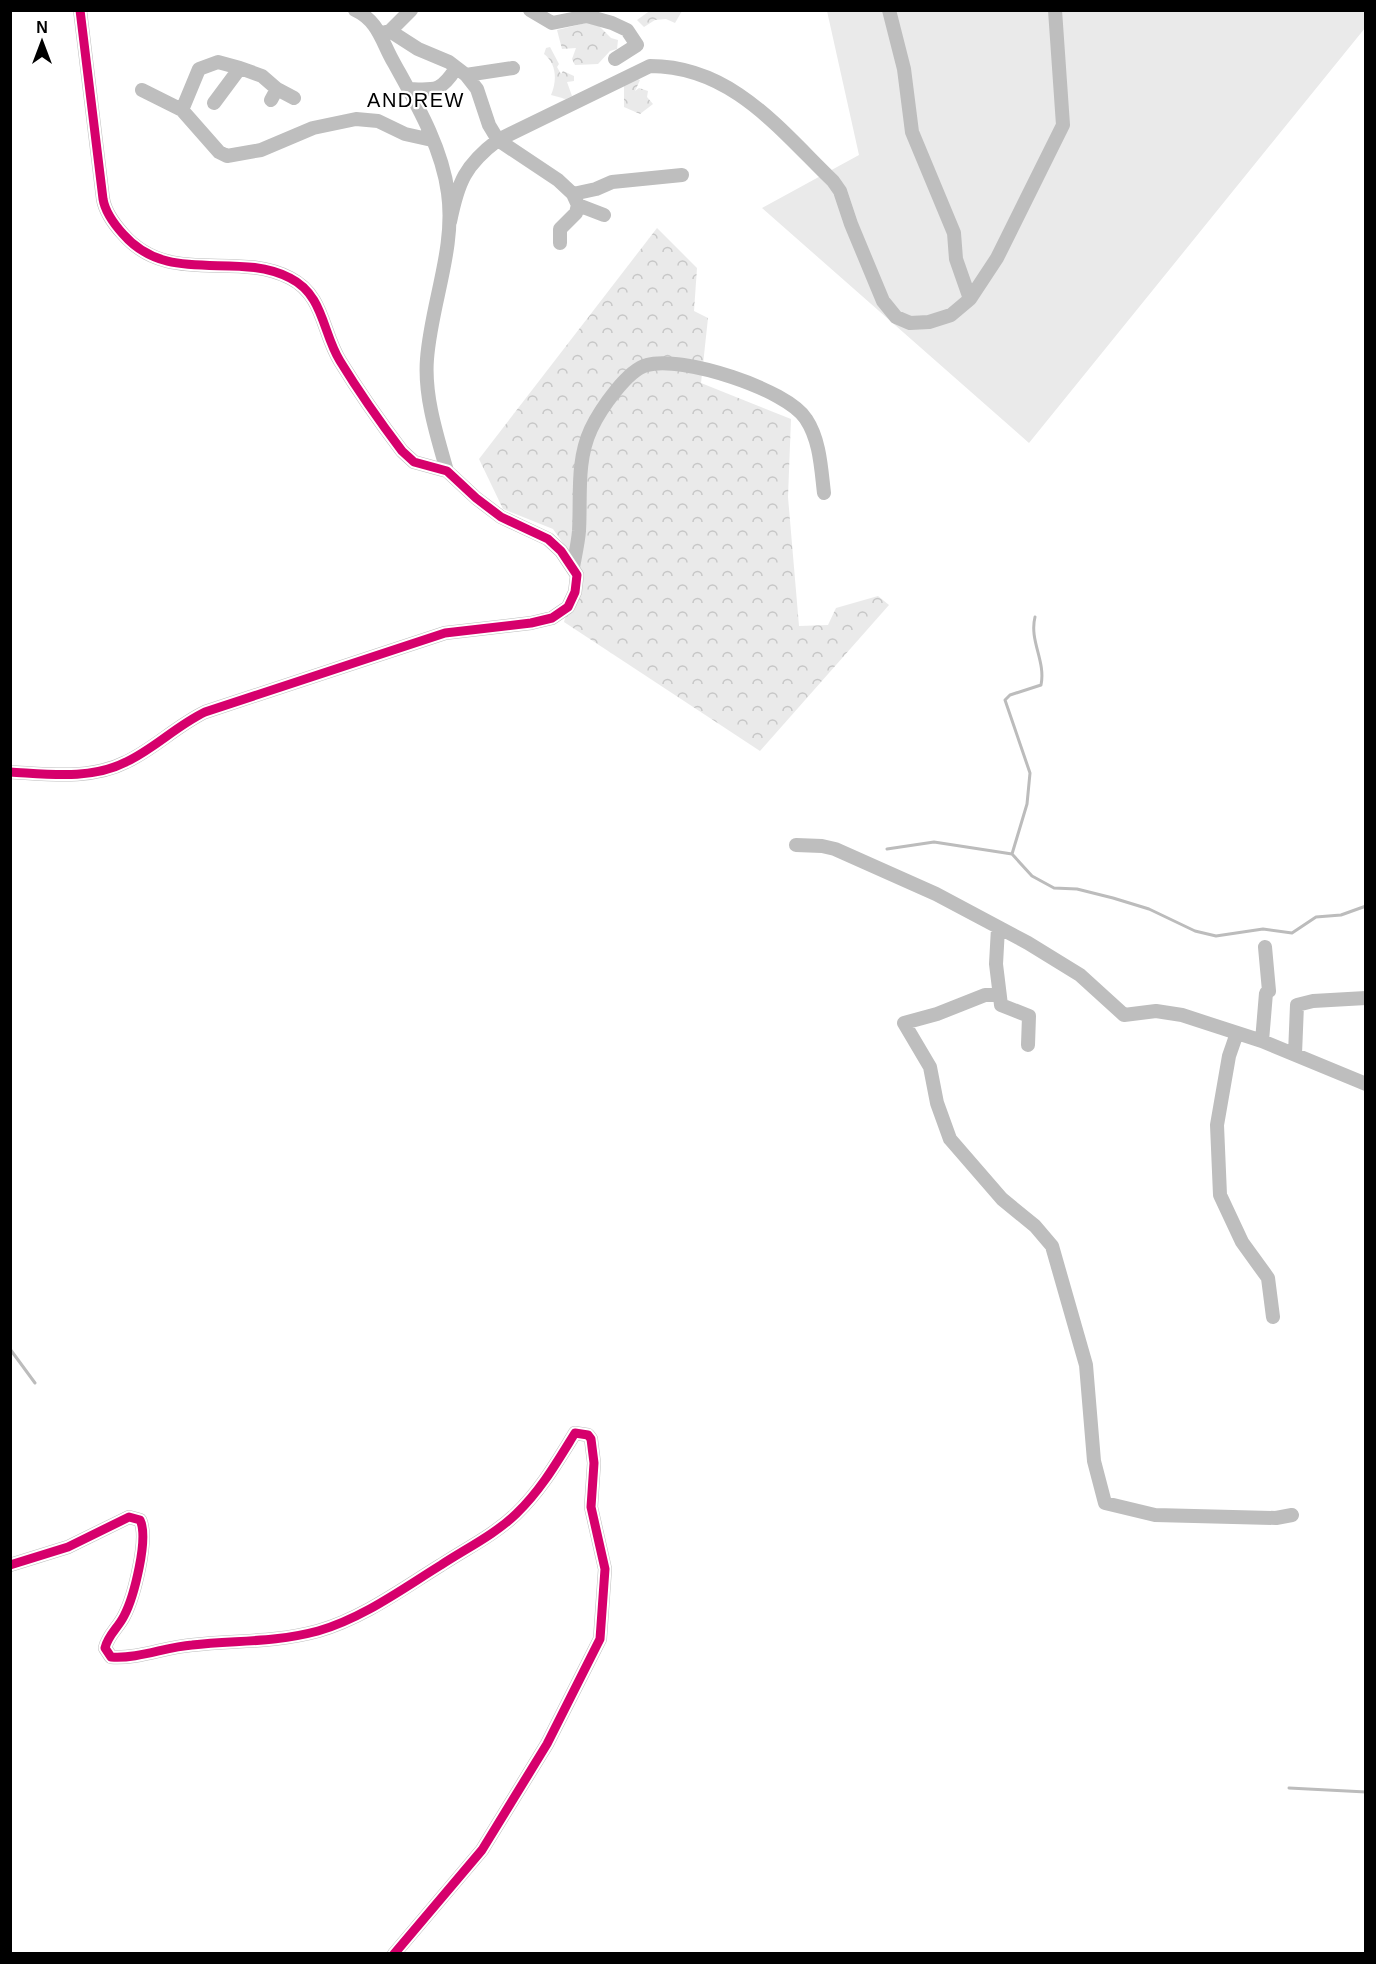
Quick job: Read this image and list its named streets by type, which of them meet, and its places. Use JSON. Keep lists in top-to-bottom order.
{
  "districts": ["ANDREW"],
  "north": "top"
}
